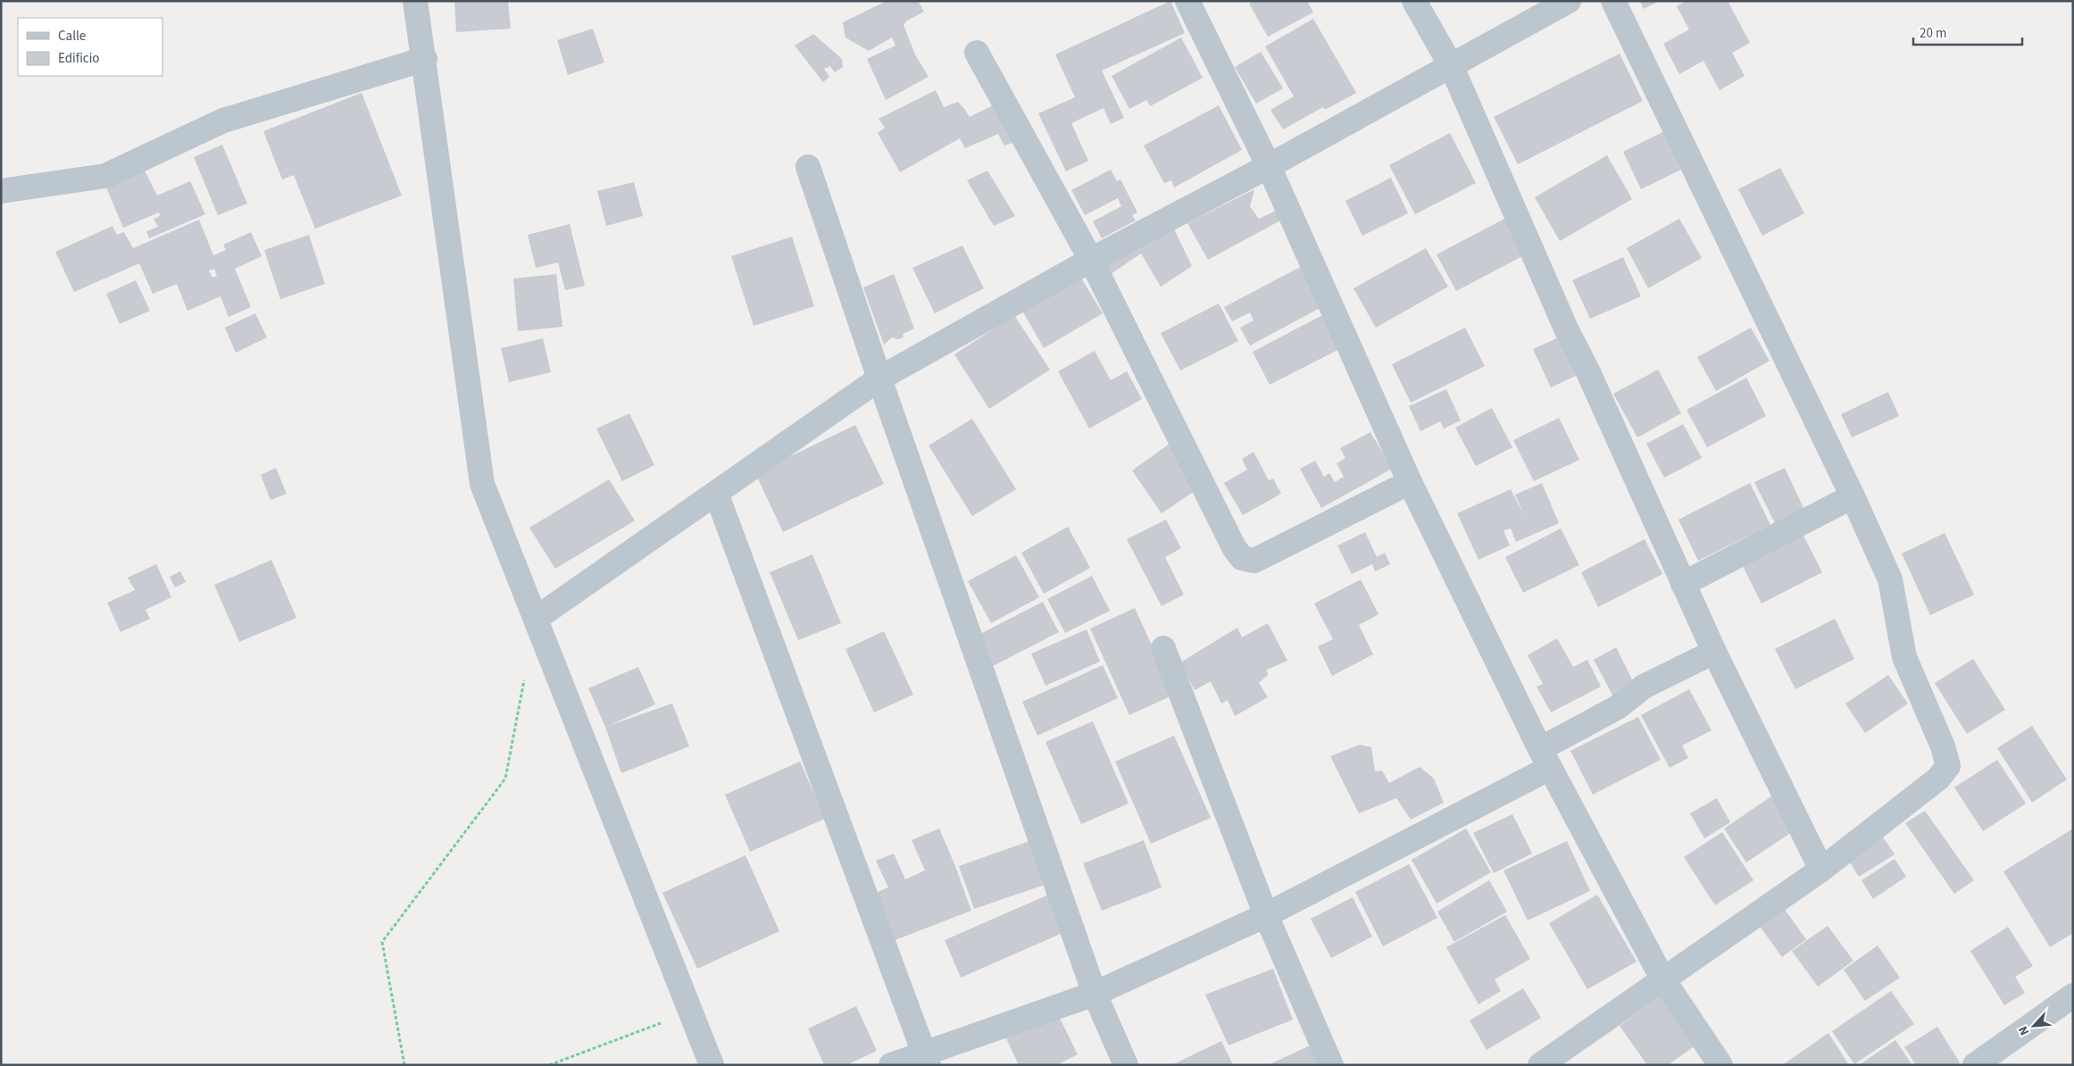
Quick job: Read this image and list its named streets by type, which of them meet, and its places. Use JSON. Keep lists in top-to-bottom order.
{
  "legend": ["Calle", "Edificio"],
  "scale_bar": "20 m",
  "north": "bottom left"
}
